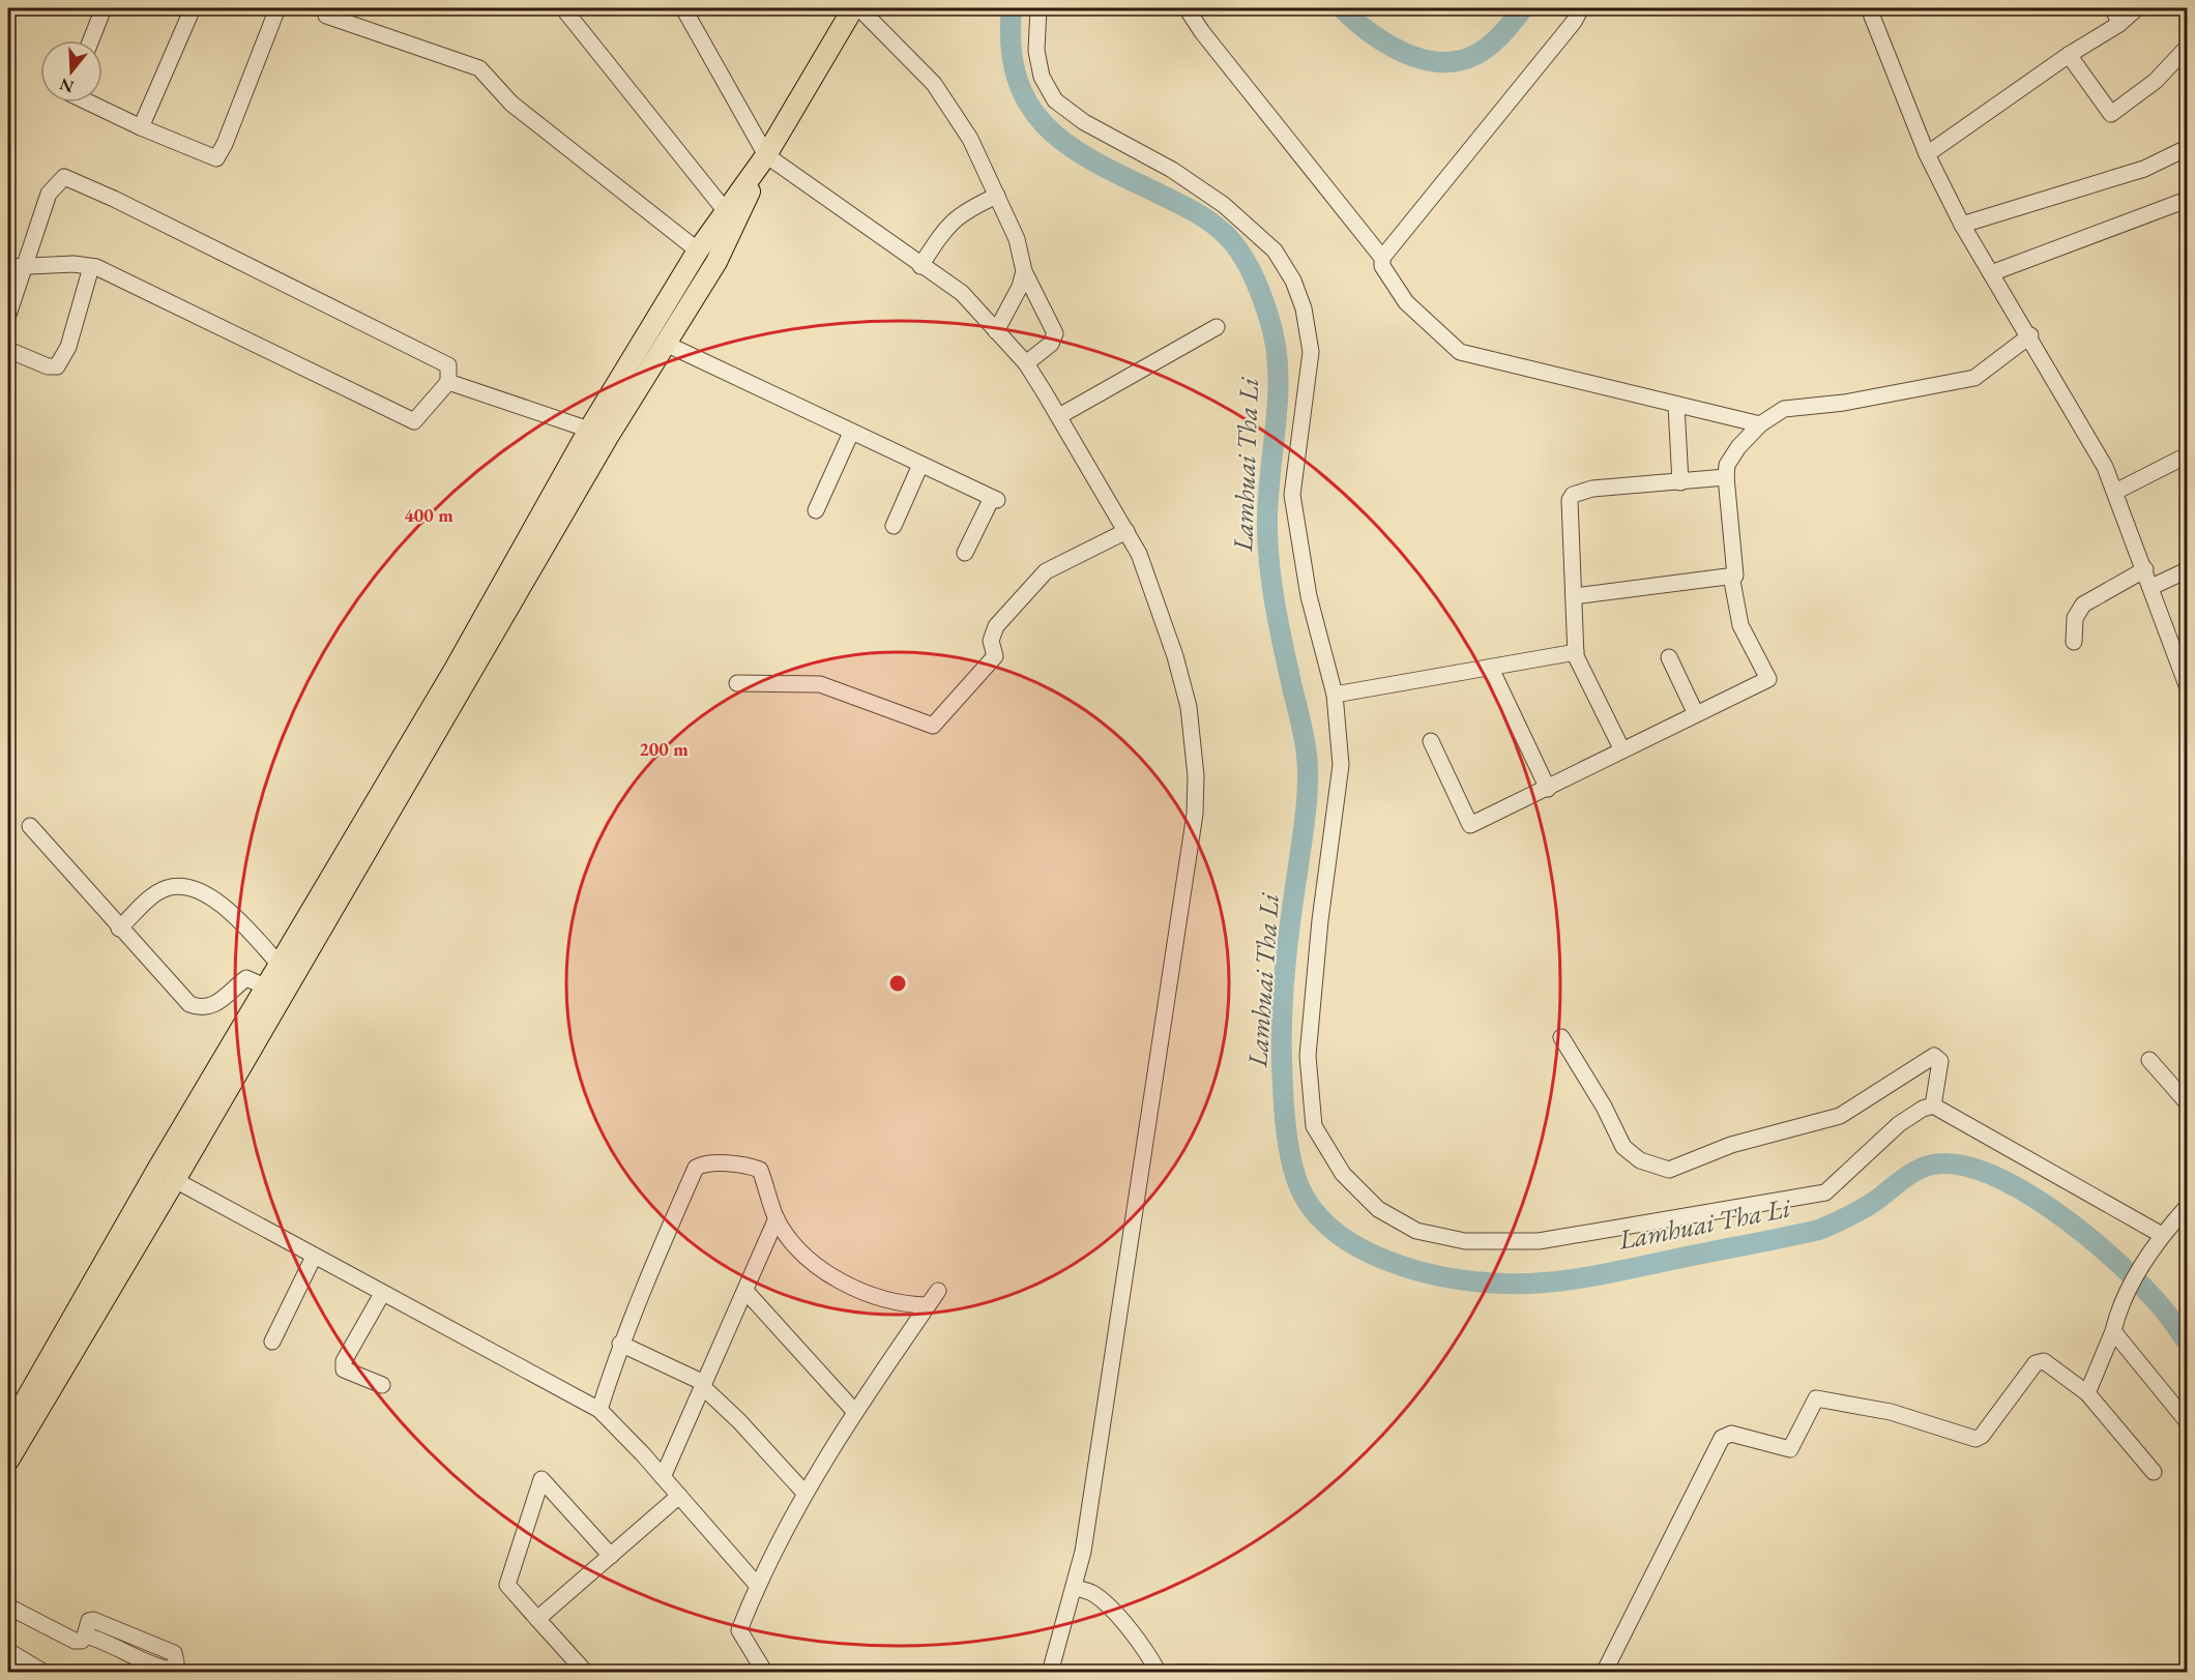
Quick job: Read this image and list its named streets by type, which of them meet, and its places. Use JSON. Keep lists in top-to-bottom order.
{
  "water": ["Lamhuai Tha Li"],
  "north": "bottom",
  "rings": ["400 m", "200 m"]
}
